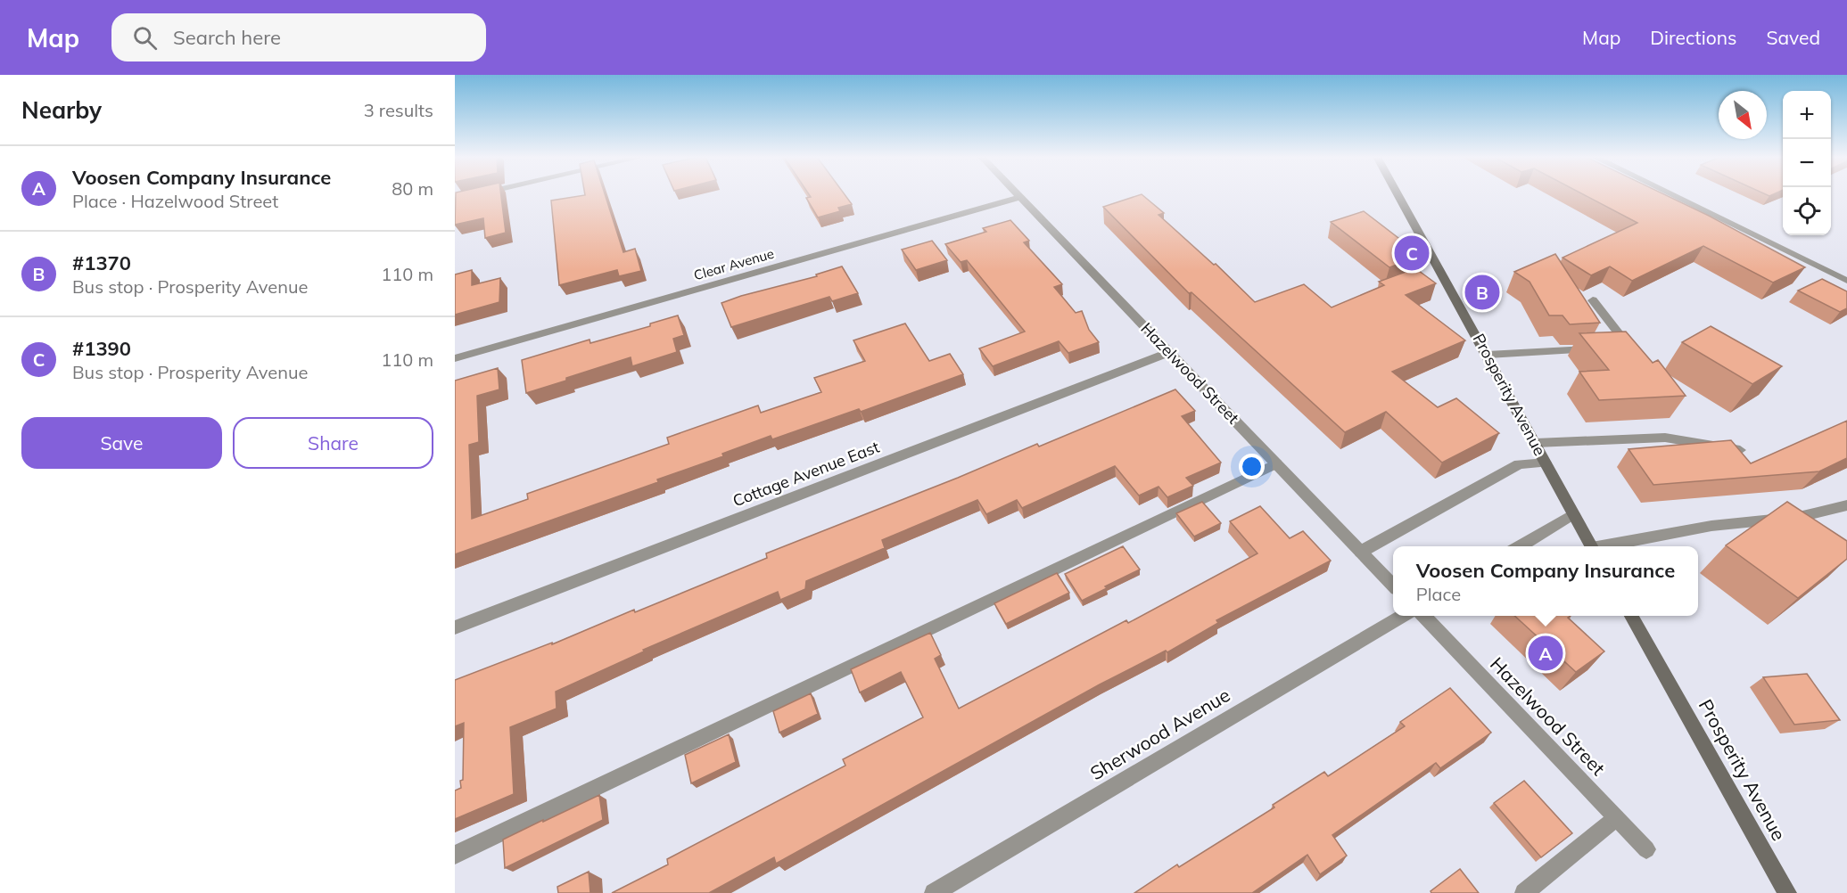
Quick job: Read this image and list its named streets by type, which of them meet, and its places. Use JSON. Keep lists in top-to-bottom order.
{
  "streets": {
    "street": [
      "Clear Avenue",
      "Hazelwood Street",
      "Prosperity Avenue",
      "Cottage Avenue East",
      "Sherwood Avenue"
    ]
  },
  "crossings": [
    ["Clear Avenue", "Hazelwood Street"],
    ["Hazelwood Street", "Cottage Avenue East"]
  ],
  "north": "bottom right",
  "page": {
    "header": "Map",
    "search": "Search here",
    "nav": ["Map", "Directions", "Saved"],
    "heading": ["Nearby", "3 results"],
    "map_buttons": ["+", "−"],
    "list": [
      {
        "mark": "A",
        "name": "Voosen Company Insurance",
        "note": "Place · Hazelwood Street",
        "value": "80 m"
      },
      {
        "mark": "B",
        "name": "#1370",
        "note": "Bus stop · Prosperity Avenue",
        "value": "110 m"
      },
      {
        "mark": "C",
        "name": "#1390",
        "note": "Bus stop · Prosperity Avenue",
        "value": "110 m"
      }
    ],
    "pins": ["C", "B", "A"],
    "buttons": ["Save", "Share"],
    "popup": ["Voosen Company Insurance", "Place"]
  }
}
